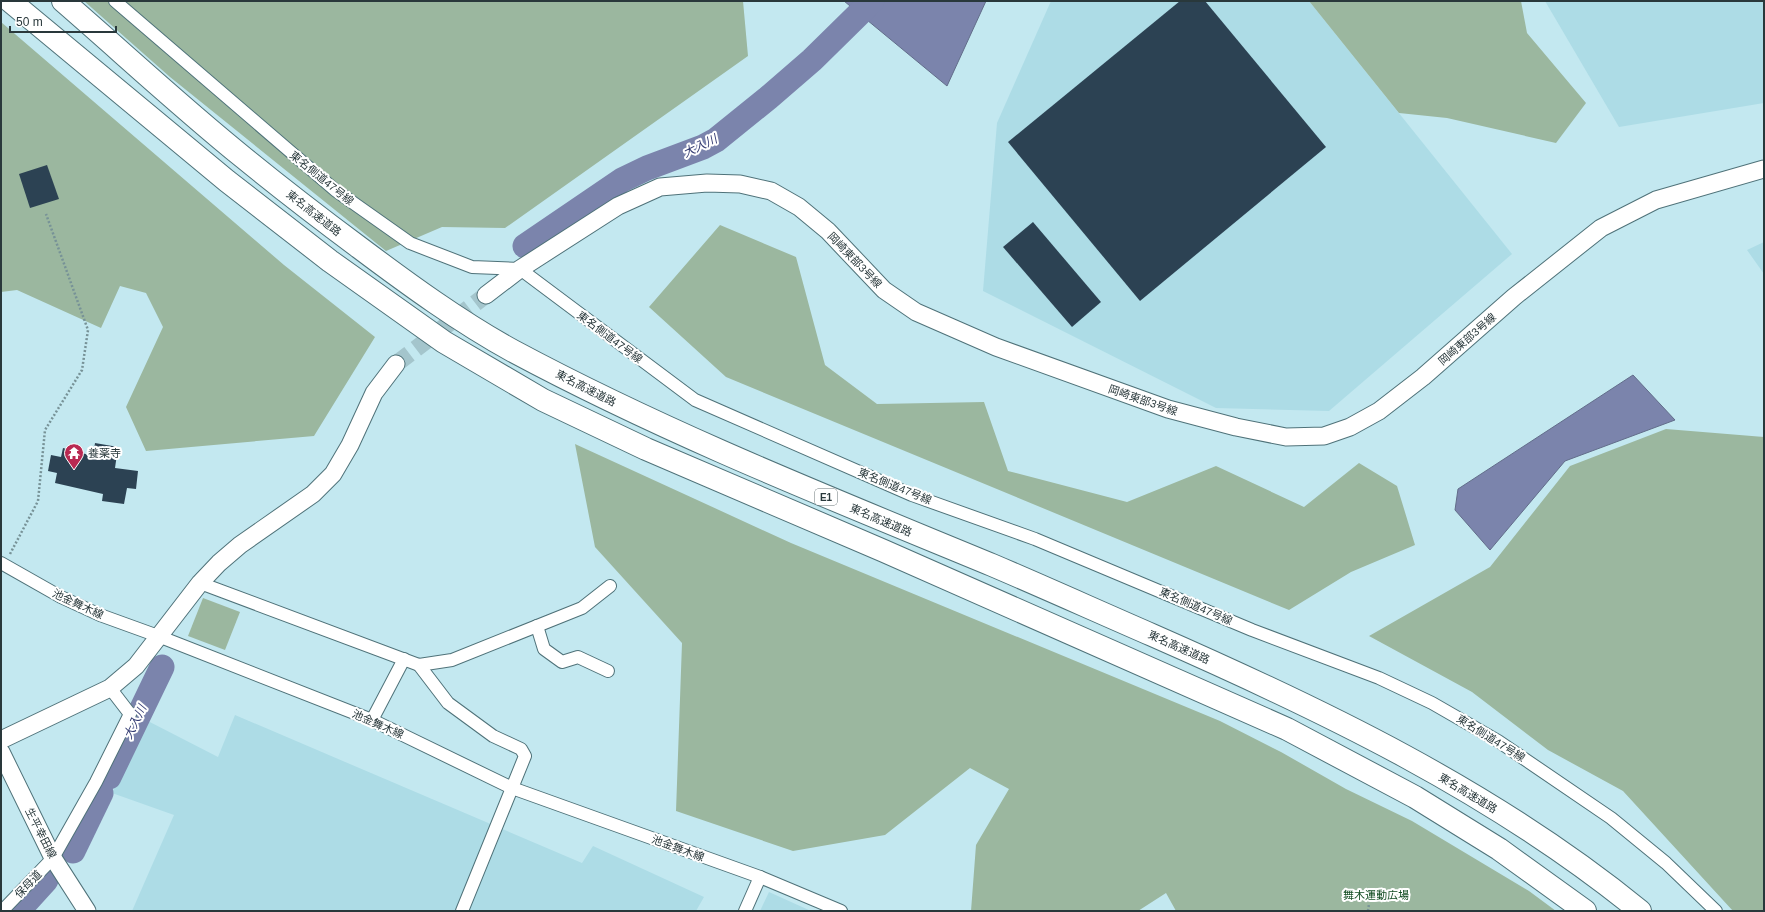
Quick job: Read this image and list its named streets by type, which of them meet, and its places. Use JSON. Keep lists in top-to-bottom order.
{
  "streets": {
    "highway": ["東名高速道路", "E1"],
    "street": [
      "東名側道47号線",
      "岡崎東部3号線",
      "池金舞木線",
      "生平幸田線",
      "保母道"
    ]
  },
  "crossings": [
    ["東名側道47号線", "岡崎東部3号線"],
    ["生平幸田線", "保母道"]
  ],
  "water": ["大入川"],
  "parks": ["舞木運動広場"],
  "places": {
    "temple": ["養薬寺"]
  },
  "scale_bar": "50 m"
}
